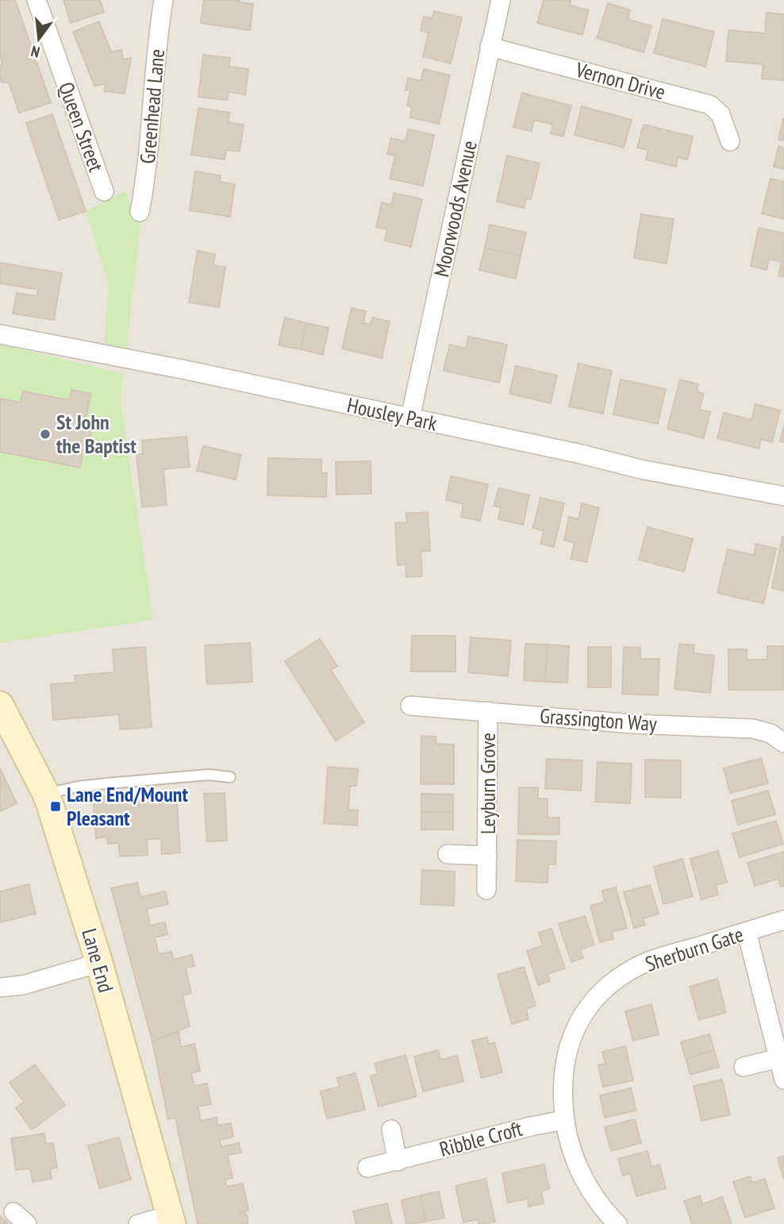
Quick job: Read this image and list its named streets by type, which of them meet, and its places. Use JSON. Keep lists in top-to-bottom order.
{
  "streets": {
    "street": [
      "Vernon Drive",
      "Greenhead Lane",
      "Queen Street",
      "Moorwoods Avenue",
      "Housley Park",
      "Grassington Way",
      "Leyburn Grove",
      "Sherburn Gate",
      "Lane End",
      "Ribble Croft"
    ]
  },
  "crossings": [
    ["Vernon Drive", "Moorwoods Avenue"],
    ["Moorwoods Avenue", "Housley Park"],
    ["Grassington Way", "Leyburn Grove"],
    ["Sherburn Gate", "Ribble Croft"]
  ],
  "places": {
    "other": ["St John the Baptist"],
    "transit": ["Lane End/Mount Pleasant"]
  },
  "north": "bottom"
}
